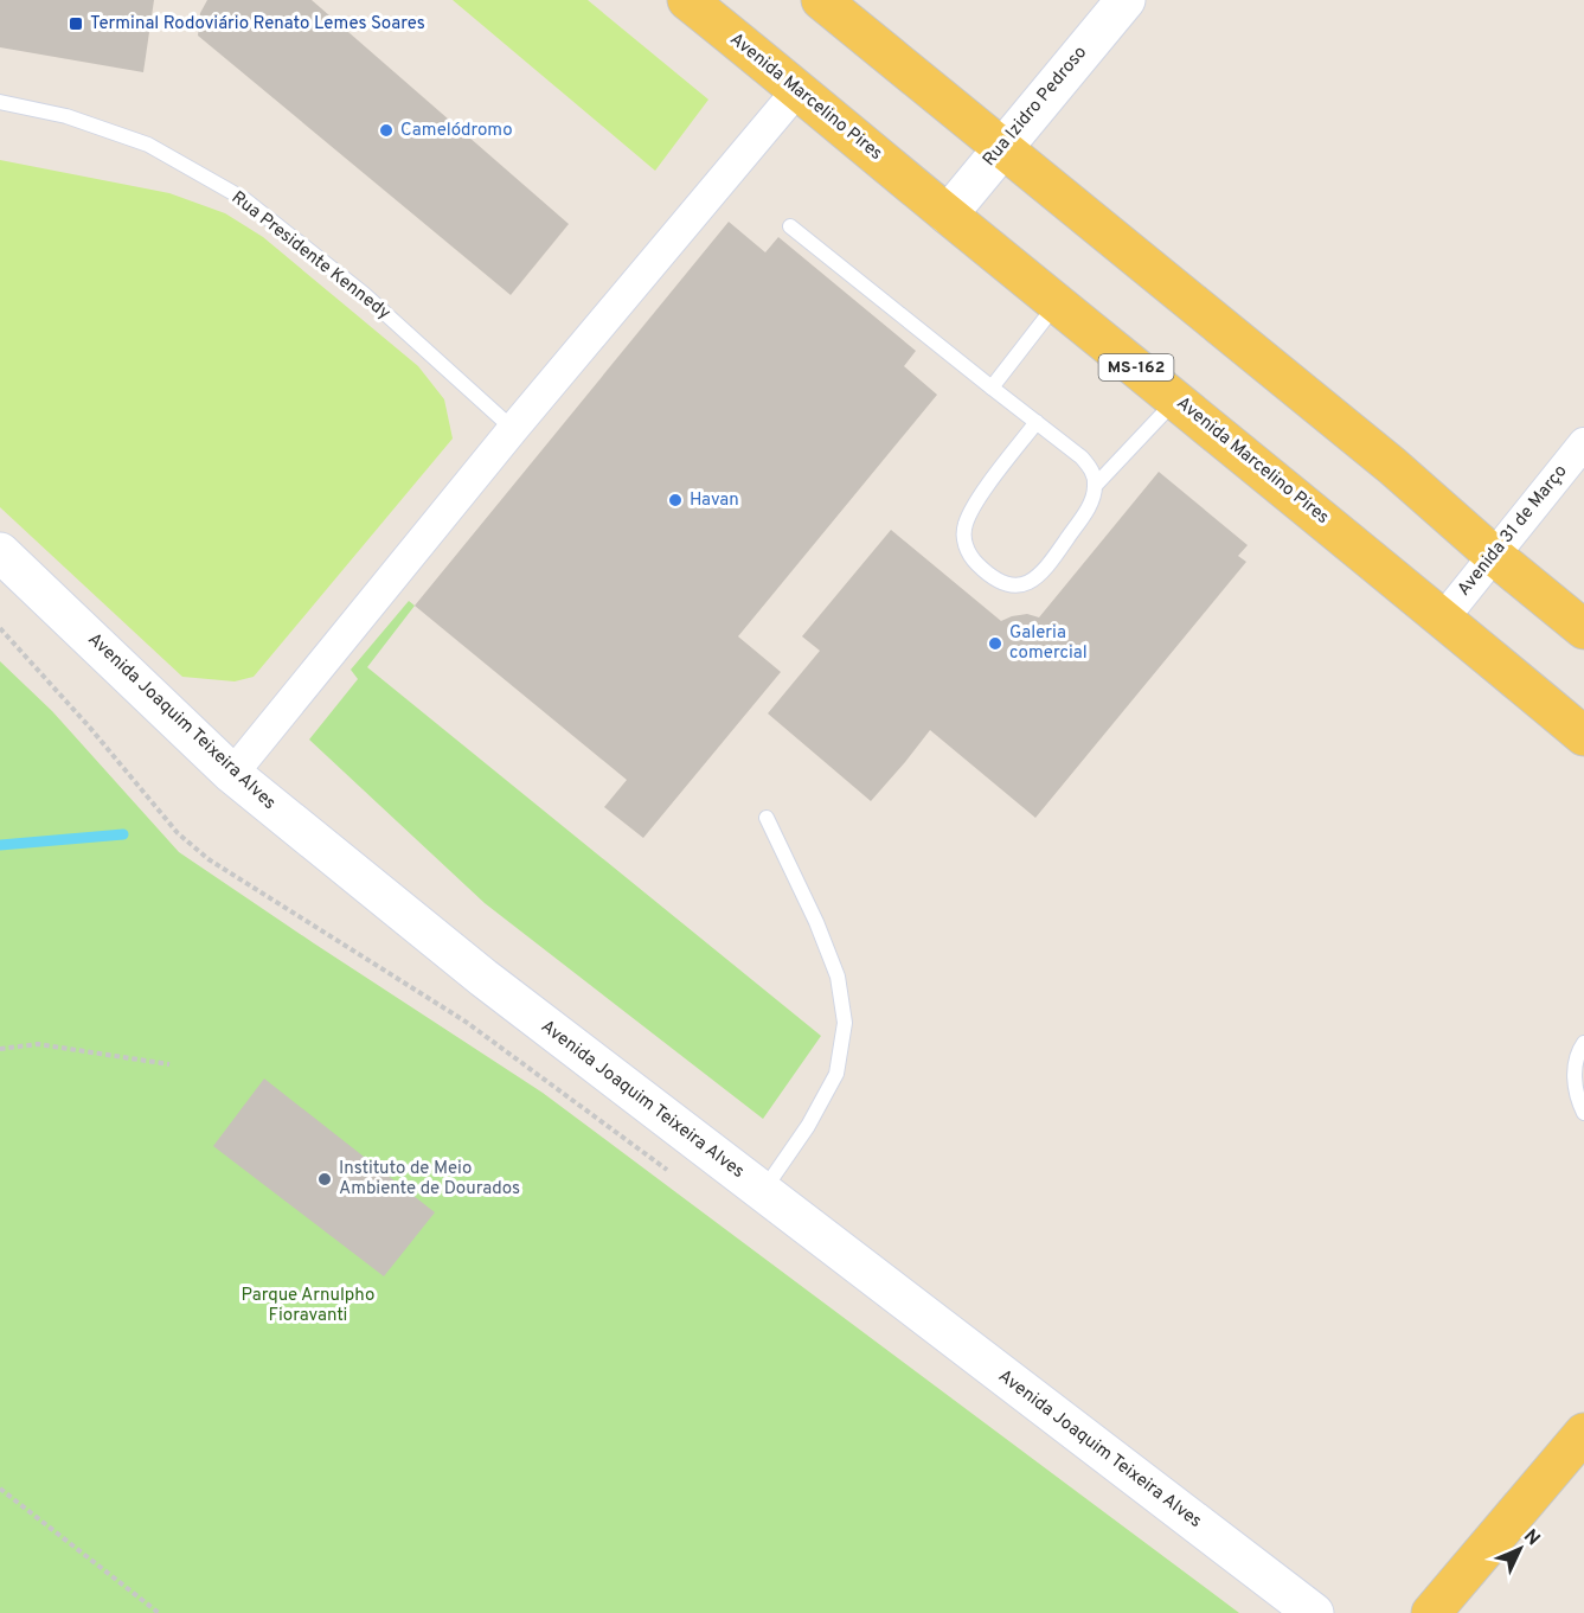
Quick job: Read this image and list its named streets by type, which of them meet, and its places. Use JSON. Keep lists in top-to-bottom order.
{
  "streets": {
    "main road": [
      "Avenida Marcelino Pires",
      "Rua Izidro Pedroso",
      "MS-162",
      "Avenida Joaquim Teixeira Alves"
    ],
    "street": ["Avenida 31 de Março"],
    "lane": ["Rua Presidente Kennedy"]
  },
  "crossings": [
    ["Avenida Marcelino Pires", "Rua Izidro Pedroso"],
    ["Avenida Marcelino Pires", "Avenida 31 de Março"]
  ],
  "parks": ["Parque Arnulpho Fioravanti"],
  "places": {
    "transit": ["Terminal Rodoviário Renato Lemes Soares"],
    "other": [
      "Camelódromo",
      "Havan",
      "Galeria comercial",
      "Instituto de Meio Ambiente de Dourados"
    ]
  },
  "north": "top right"
}
